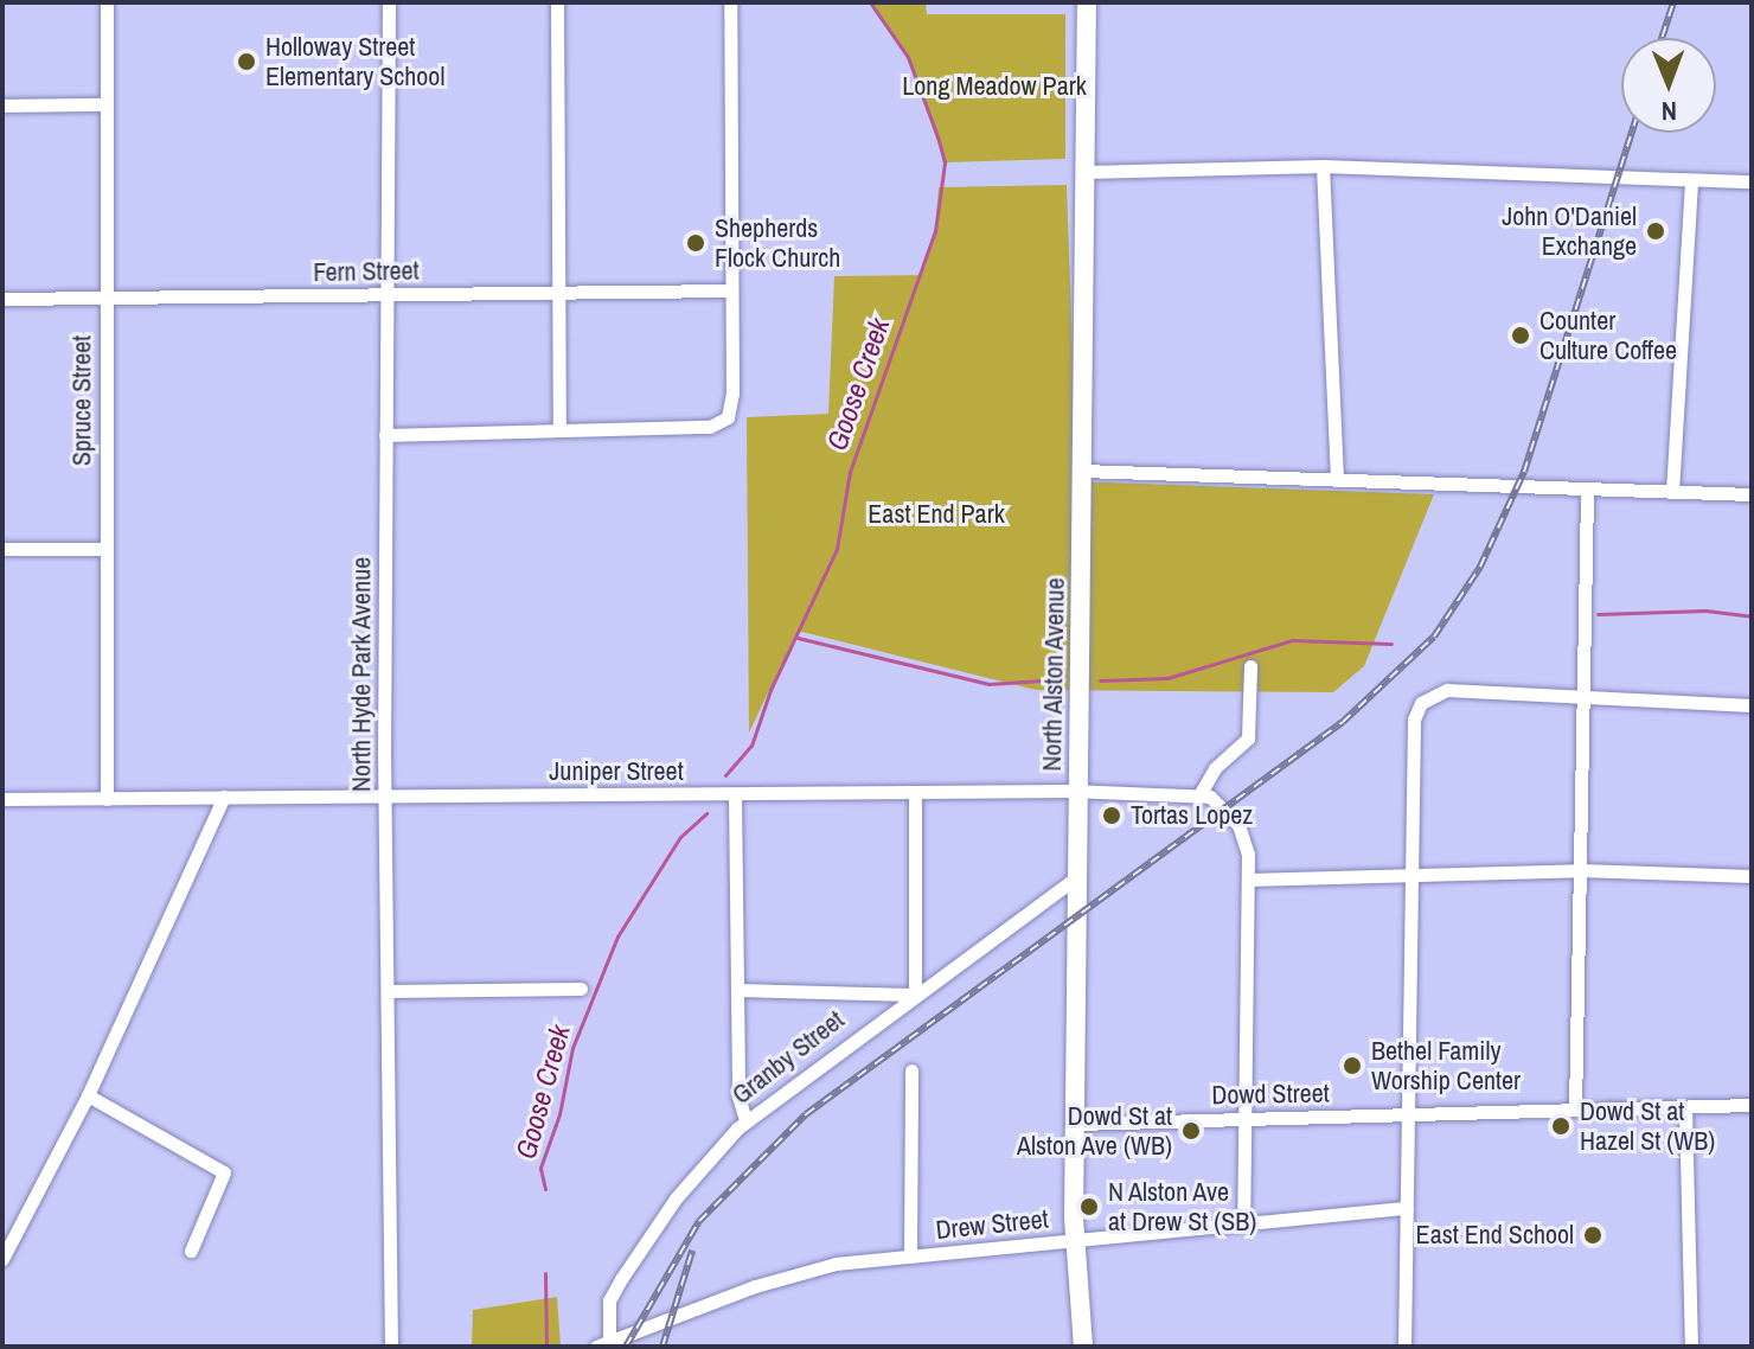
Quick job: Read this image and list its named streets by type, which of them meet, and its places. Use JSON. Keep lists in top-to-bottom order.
{
  "streets": {
    "main road": ["North Alston Avenue"],
    "street": [
      "Fern Street",
      "Spruce Street",
      "North Hyde Park Avenue",
      "Juniper Street",
      "Granby Street",
      "Dowd Street",
      "Drew Street"
    ]
  },
  "crossings": [
    ["Fern Street", "Spruce Street"],
    ["Fern Street", "North Hyde Park Avenue"],
    ["Spruce Street", "Juniper Street"],
    ["North Hyde Park Avenue", "Juniper Street"],
    ["North Alston Avenue", "Juniper Street"],
    ["North Alston Avenue", "Granby Street"],
    ["North Alston Avenue", "Dowd Street"],
    ["North Alston Avenue", "Drew Street"],
    ["Granby Street", "Drew Street"]
  ],
  "water": ["Goose Creek"],
  "parks": ["Long Meadow Park", "East End Park"],
  "places": [
    "Holloway Street Elementary School",
    "John O'Daniel Exchange",
    "Shepherds Flock Church",
    "Counter Culture Coffee",
    "Tortas Lopez",
    "Bethel Family Worship Center",
    "Dowd St at Hazel St (WB)",
    "Dowd St at Alston Ave (WB)",
    "N Alston Ave at Drew St (SB)",
    "East End School"
  ],
  "north": "bottom"
}
